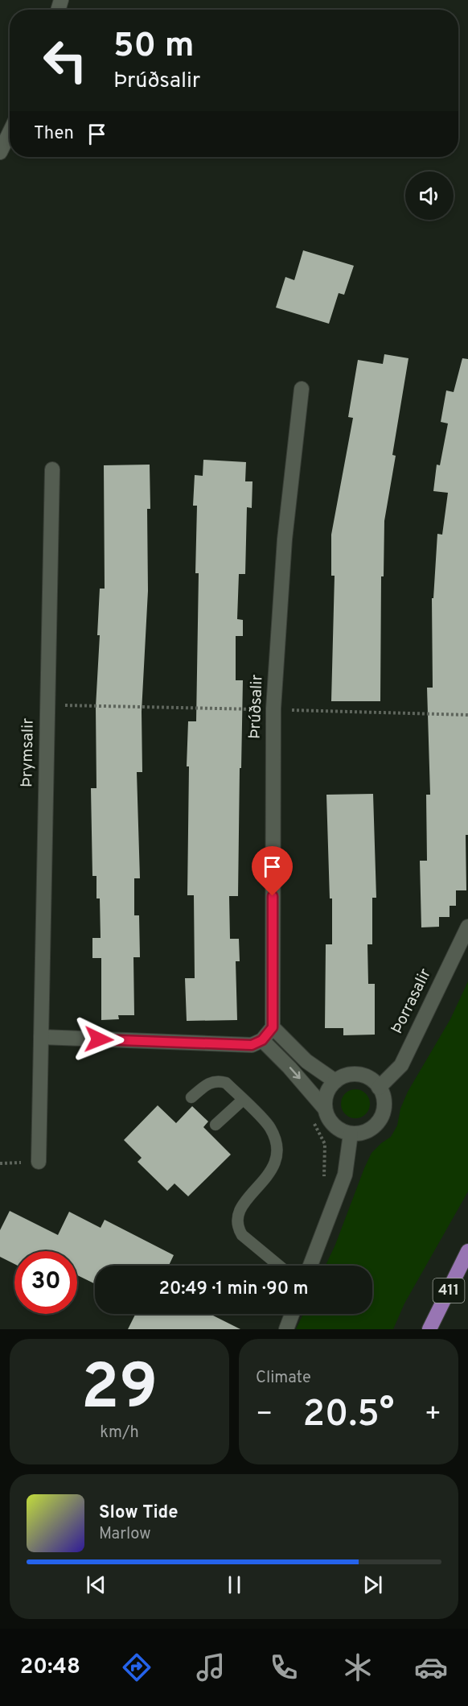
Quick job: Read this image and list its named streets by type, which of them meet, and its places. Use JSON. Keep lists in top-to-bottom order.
{
  "streets": {
    "main road": ["411"],
    "street": ["Þrúðsalir", "Þrymsalir", "Þorrasalir"]
  },
  "page": {
    "turn": ["50 m", "Þrúðsalir"],
    "then": "Then",
    "limit": "30",
    "trip": "20:49 · 1 min · 90 m",
    "tile": [
      ["29", "km/h"],
      "Climate"
    ],
    "heat": ["−", "20.5°", "+"],
    "song": ["Slow Tide", "Marlow"],
    "tabs": "20:48"
  }
}
